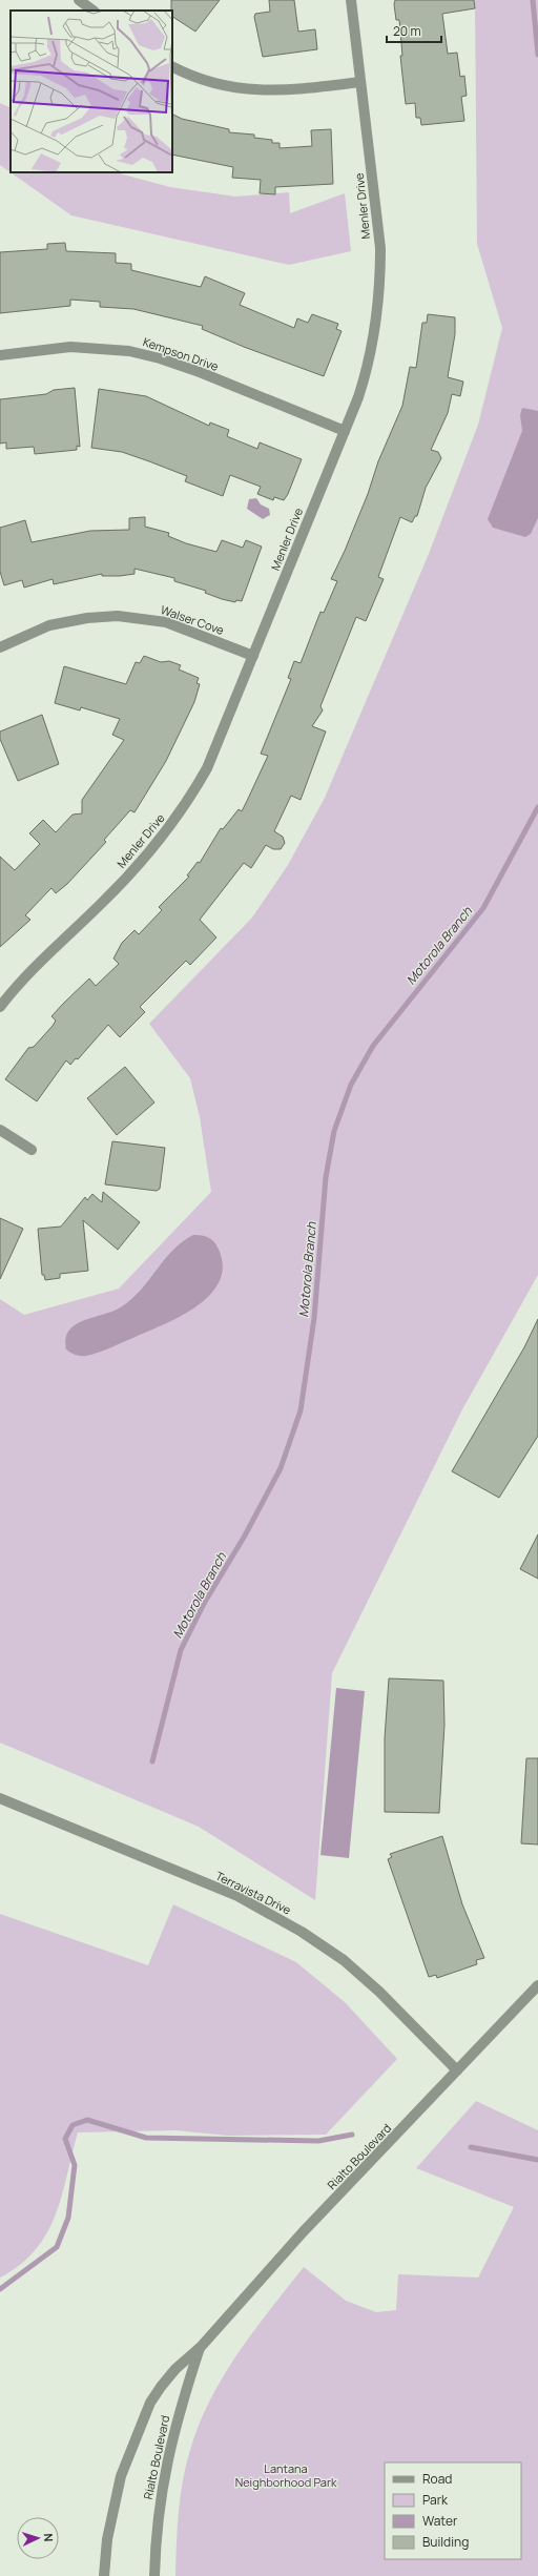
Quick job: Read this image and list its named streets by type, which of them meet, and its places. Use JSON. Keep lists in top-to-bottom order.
{
  "streets": {
    "street": [
      "Menler Drive",
      "Kempson Drive",
      "Walser Cove",
      "Terravista Drive",
      "Rialto Boulevard"
    ]
  },
  "crossings": [
    ["Menler Drive", "Kempson Drive"],
    ["Menler Drive", "Walser Cove"],
    ["Terravista Drive", "Rialto Boulevard"]
  ],
  "water": ["Motorola Branch"],
  "parks": ["Lantana Neighborhood Park"],
  "legend": [
    "Road",
    "Park",
    "Water",
    "Building"
  ],
  "scale_bar": "20 m",
  "north": "right"
}
